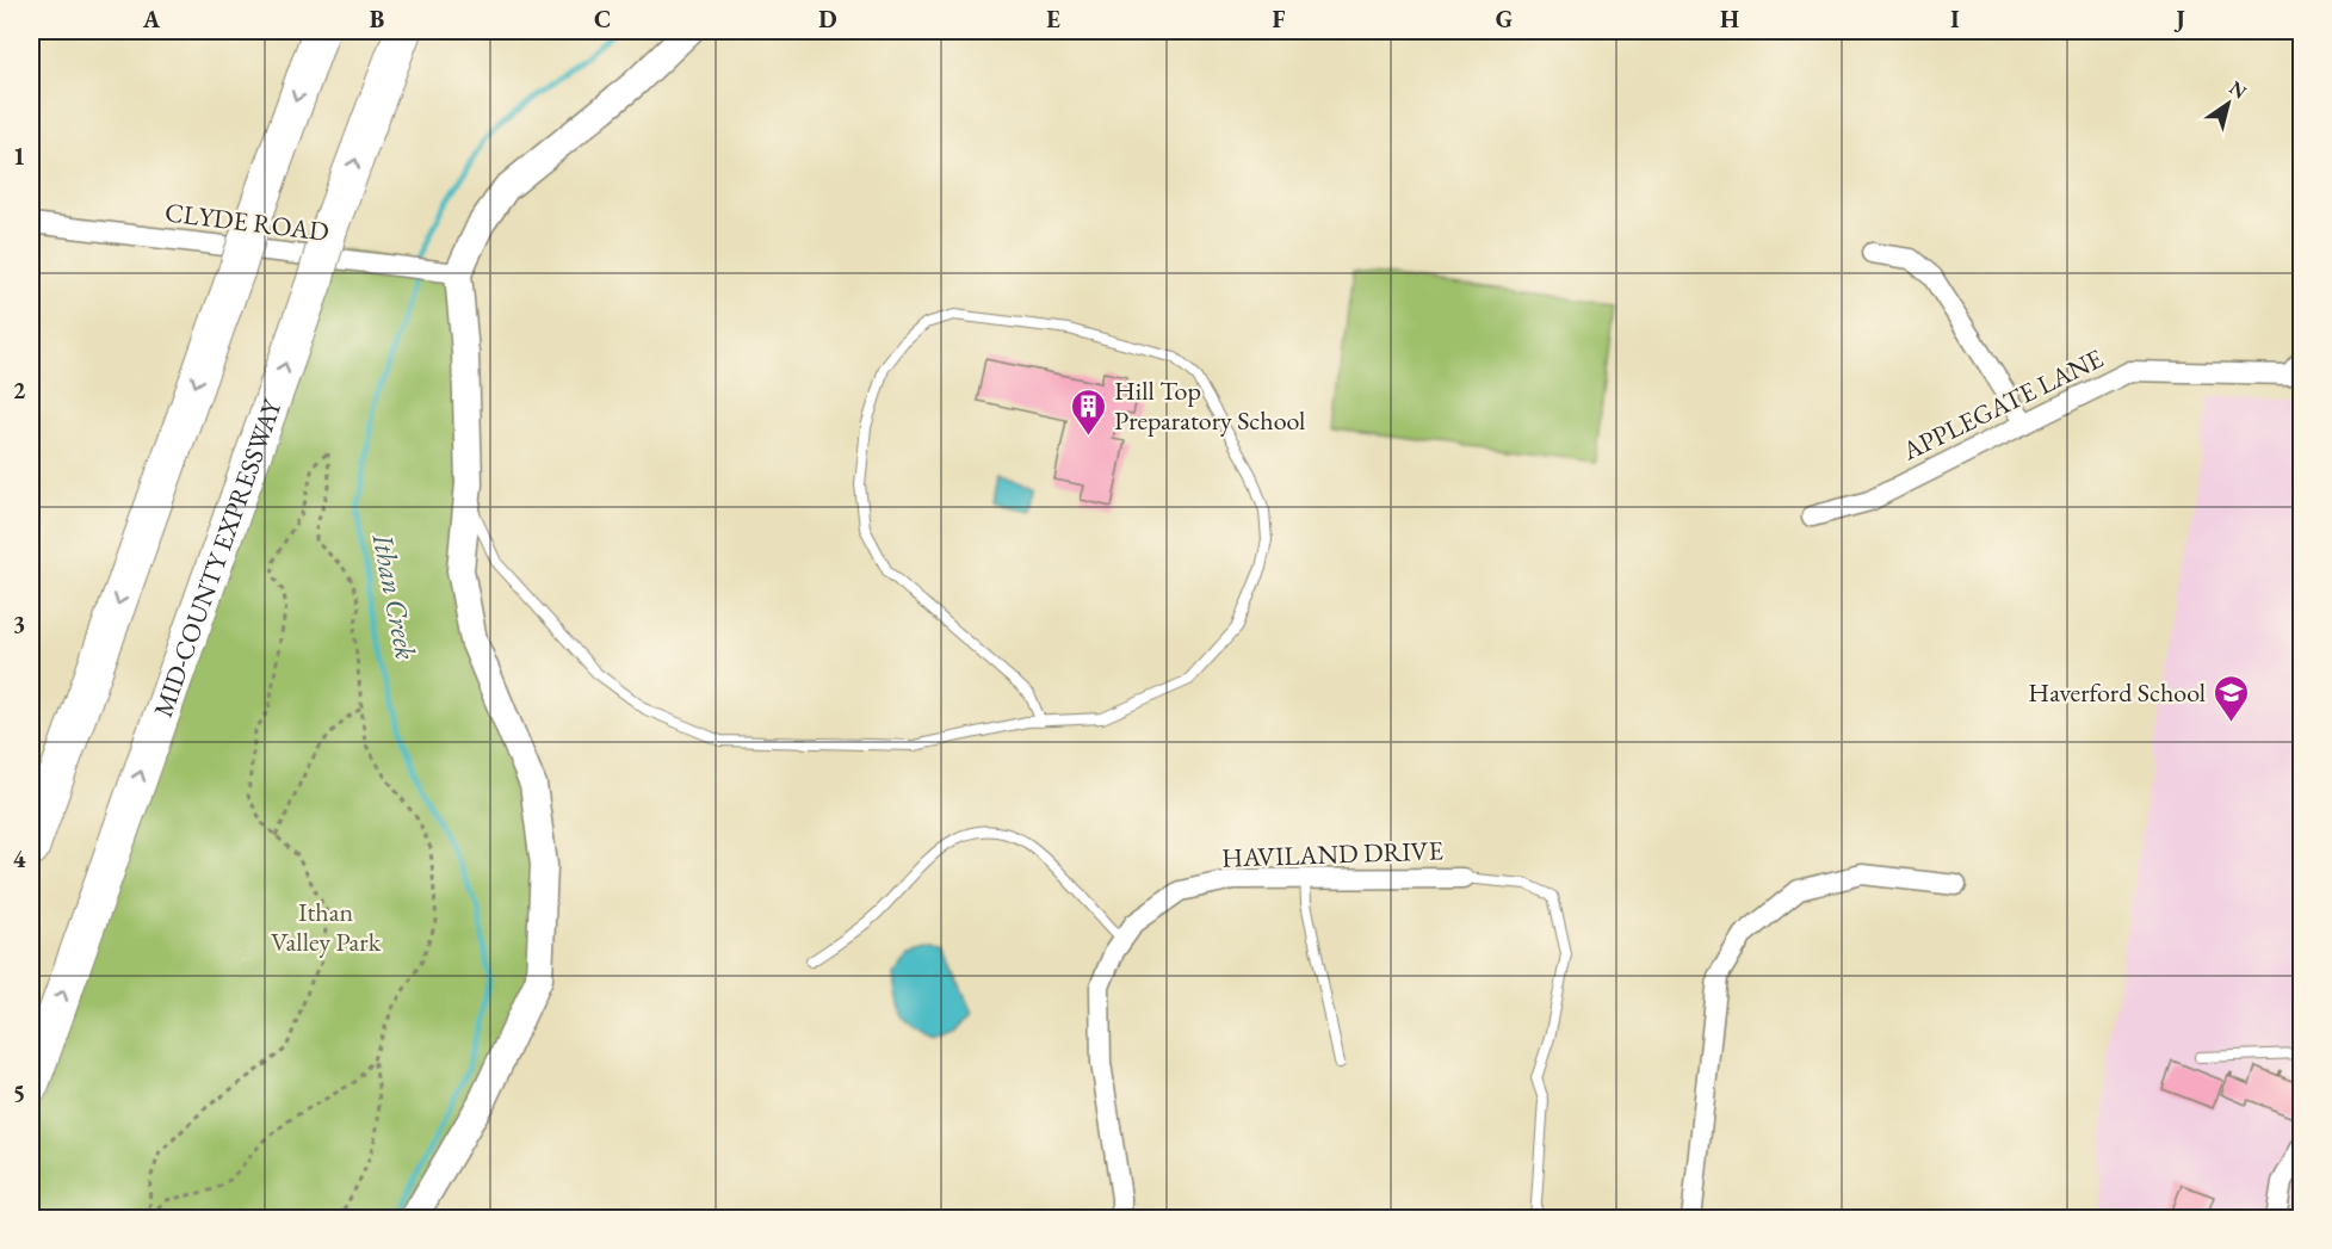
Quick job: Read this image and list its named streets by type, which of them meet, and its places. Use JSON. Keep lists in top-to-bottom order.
{
  "streets": {
    "highway": ["MID-COUNTY EXPRESSWAY"],
    "street": ["CLYDE ROAD", "APPLEGATE LANE", "HAVILAND DRIVE"]
  },
  "water": ["Ithan Creek"],
  "parks": ["Ithan Valley Park"],
  "places": {
    "building": ["Hill Top Preparatory School"],
    "school or university": ["Haverford School"]
  },
  "north": "top right",
  "grid": {
    "columns": [
      "A",
      "B",
      "C",
      "D",
      "E",
      "F",
      "G",
      "H",
      "I",
      "J"
    ],
    "rows": [
      "1",
      "2",
      "3",
      "4",
      "5"
    ]
  }
}
